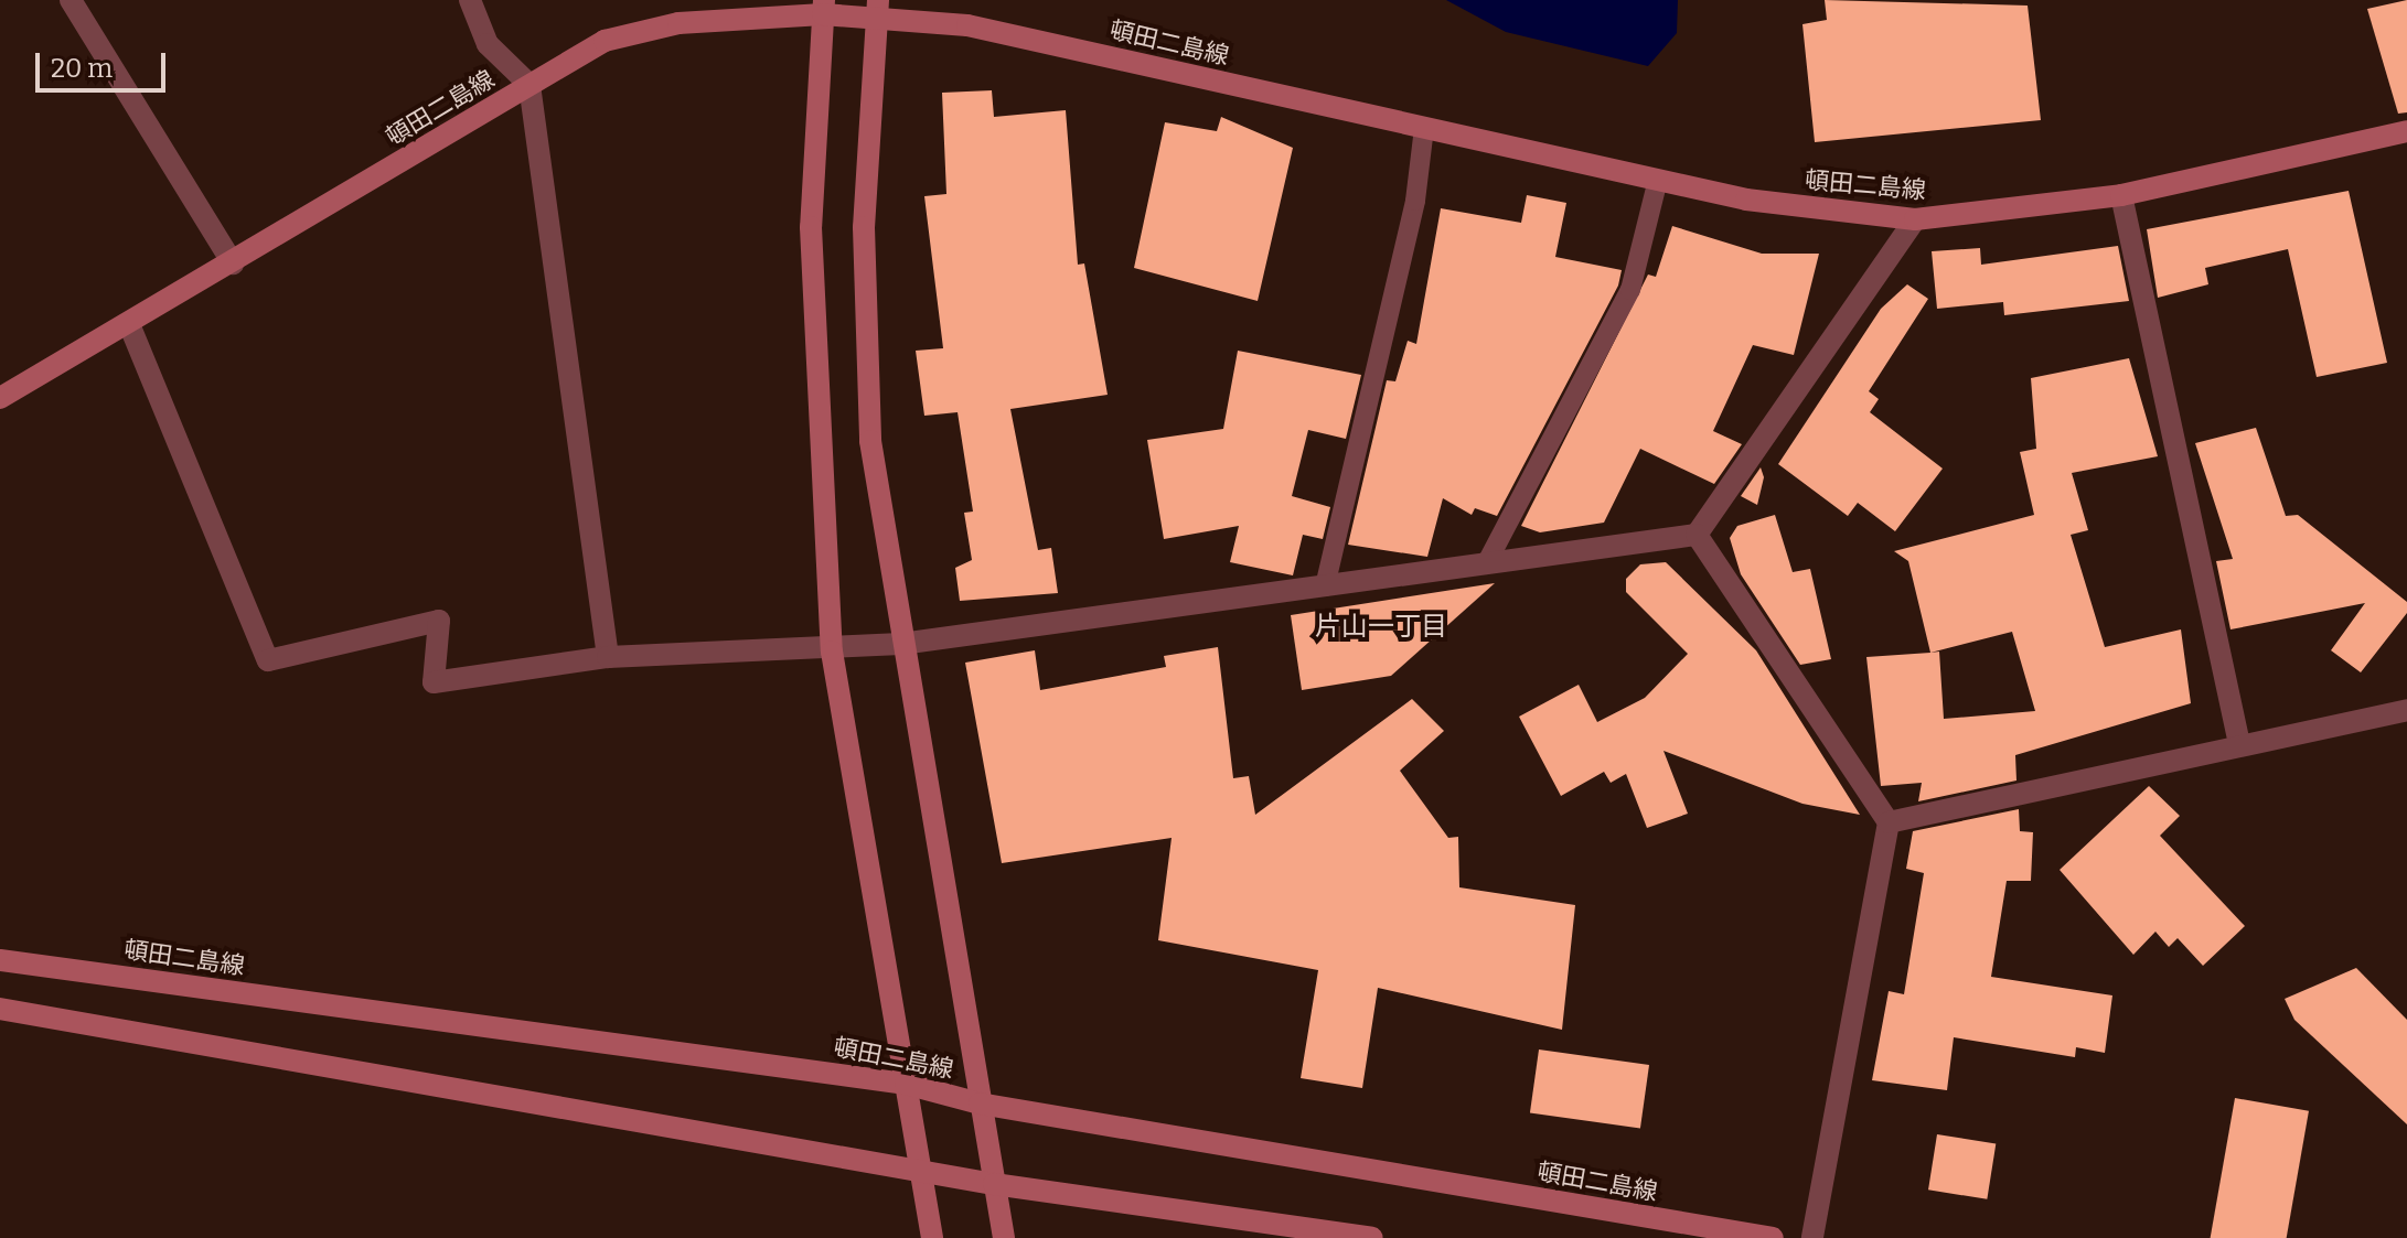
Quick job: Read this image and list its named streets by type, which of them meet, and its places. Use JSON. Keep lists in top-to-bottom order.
{
  "streets": {
    "main road": ["頓田二島線"]
  },
  "districts": ["片山一丁目"],
  "scale_bar": "20 m"
}
